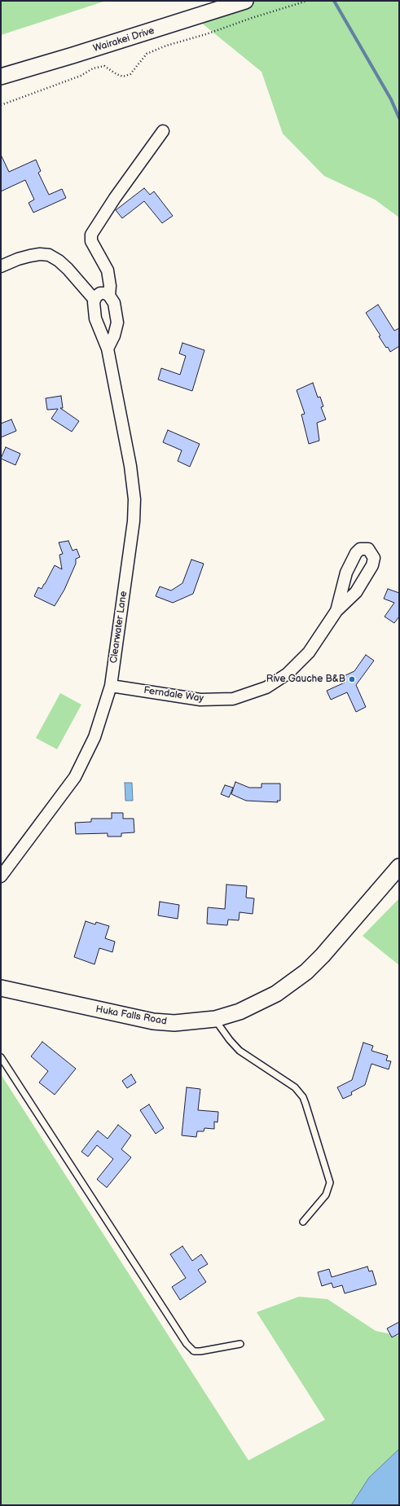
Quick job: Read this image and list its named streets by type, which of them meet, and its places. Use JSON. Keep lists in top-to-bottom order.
{
  "streets": {
    "street": [
      "Wairakei Drive",
      "Clearwater Lane",
      "Ferndale Way",
      "Huka Falls Road"
    ]
  },
  "crossings": [
    ["Clearwater Lane", "Ferndale Way"]
  ],
  "places": ["Rive Gauche B&B"]
}
